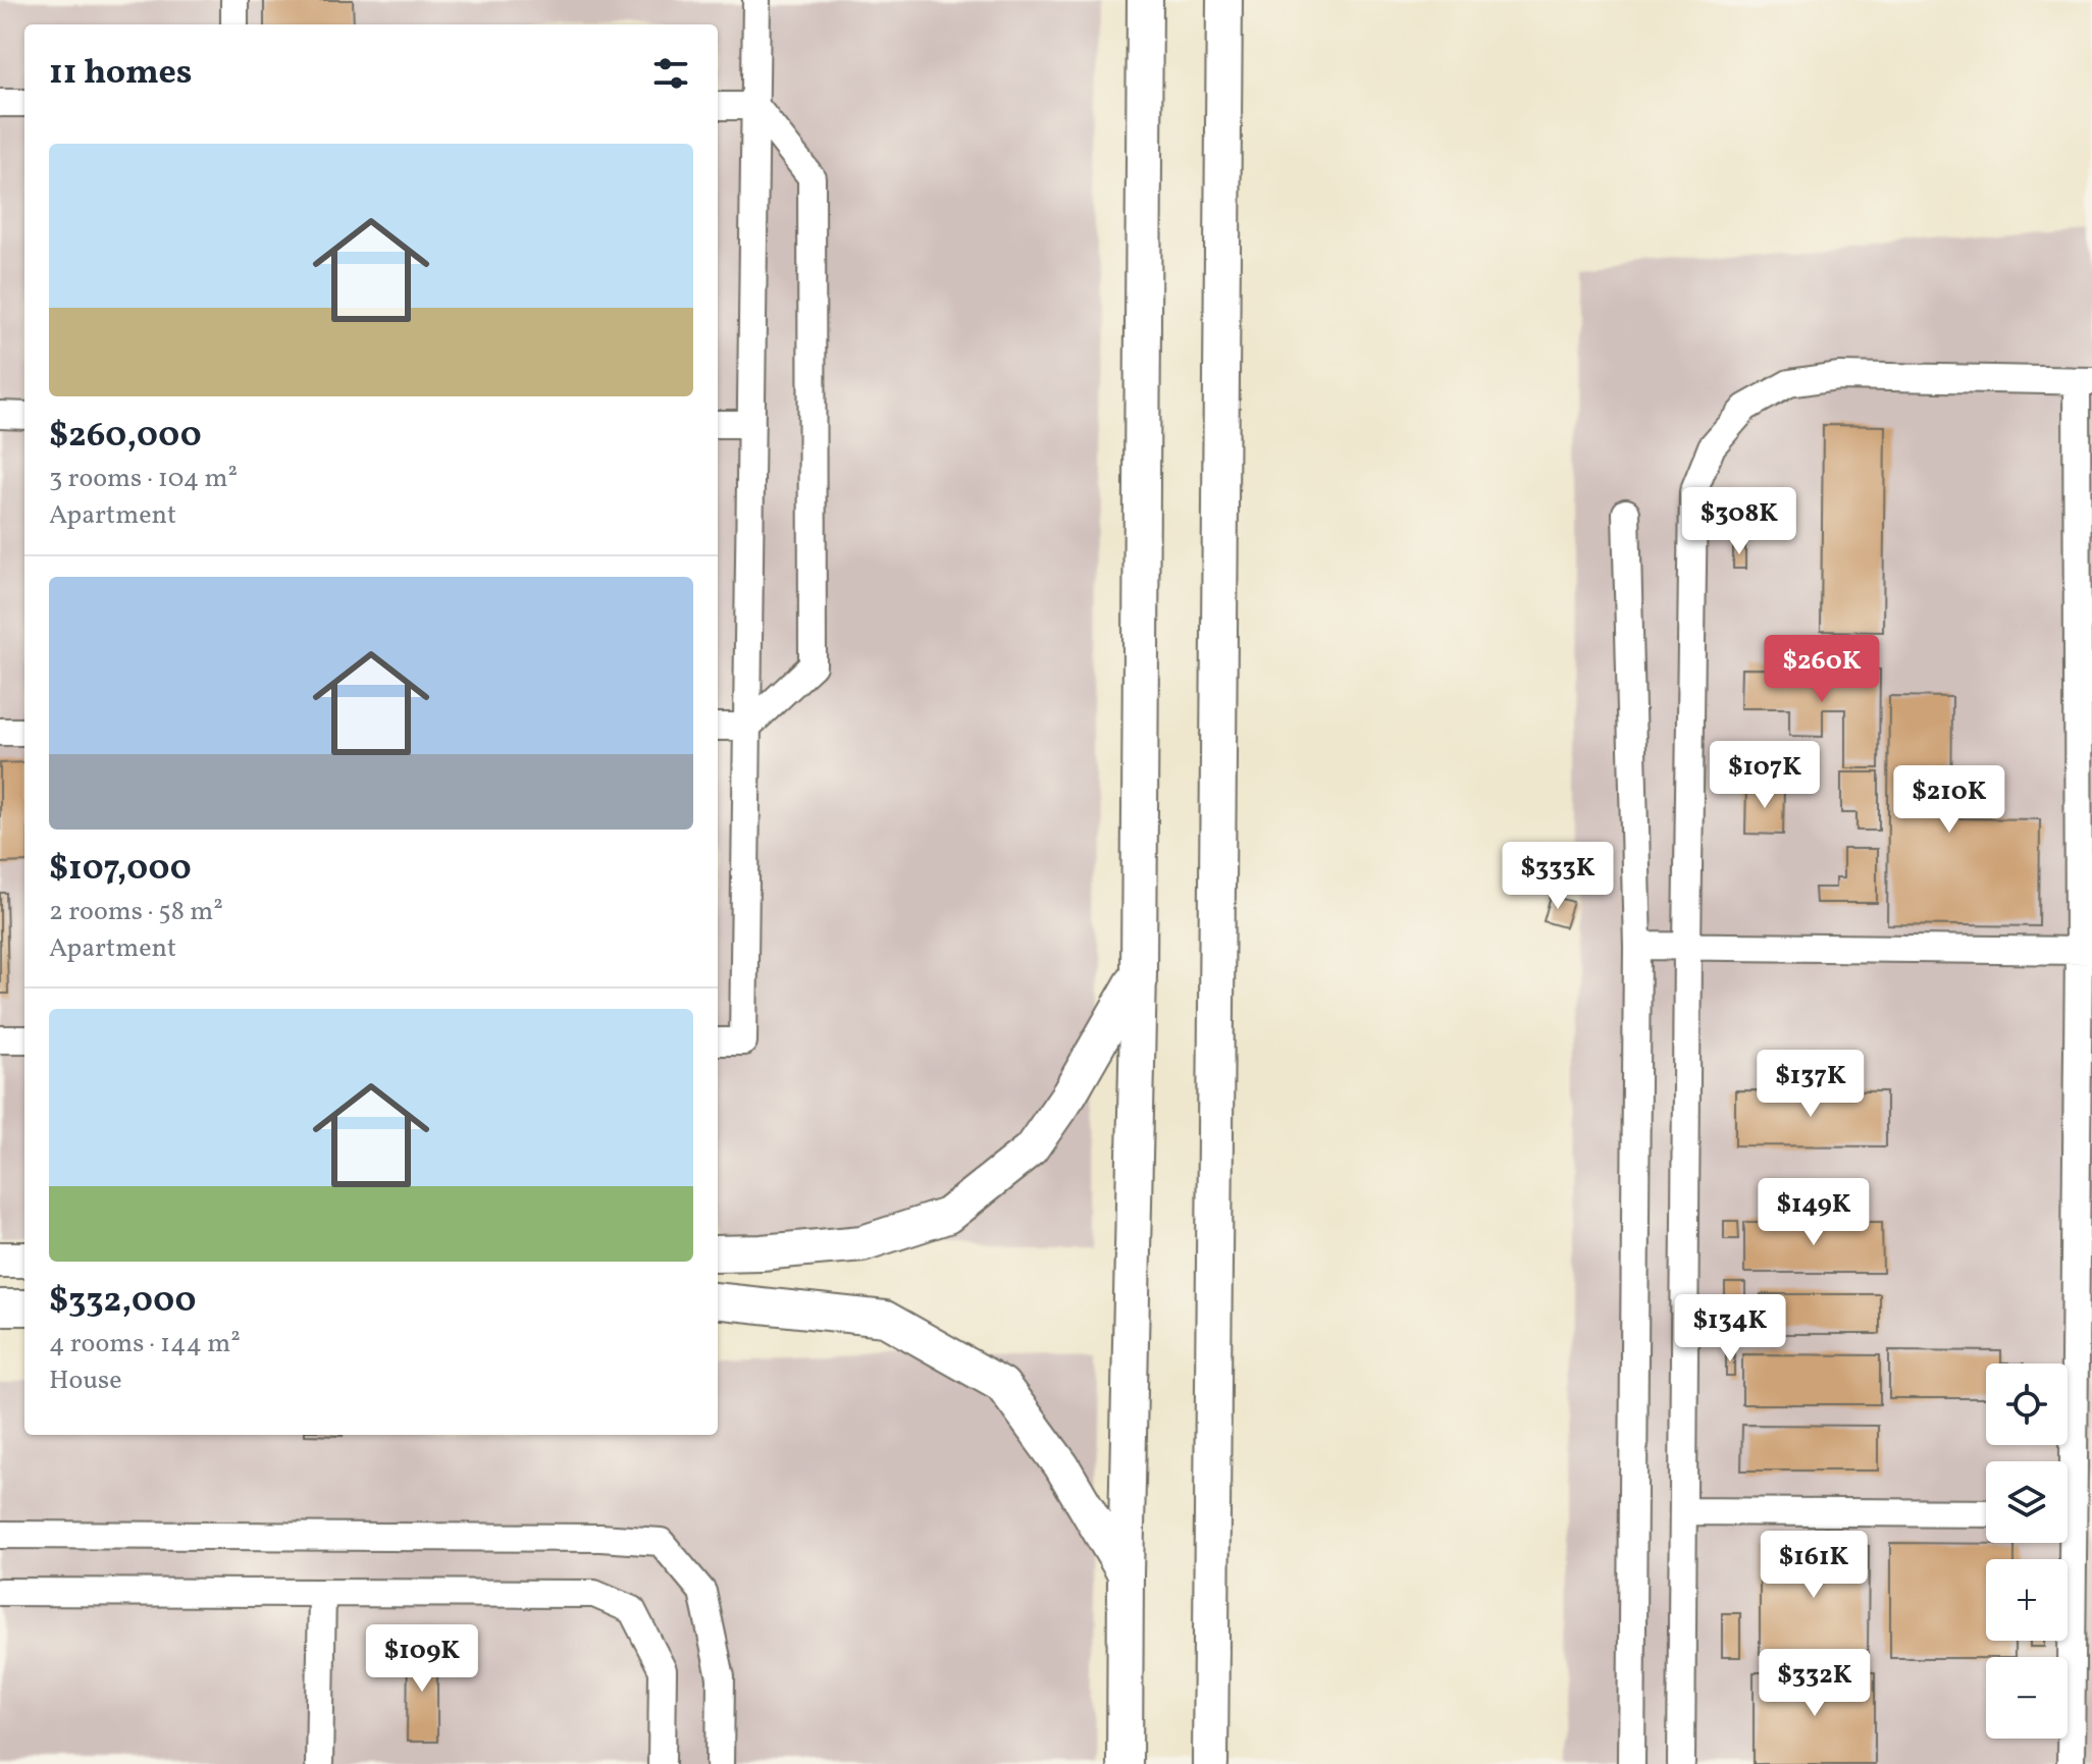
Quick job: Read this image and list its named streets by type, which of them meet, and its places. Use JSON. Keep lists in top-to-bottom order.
{
  "page": {
    "heading": "11 homes",
    "list": [
      {
        "name": "$260,000",
        "note": "3 rooms · 104 m² · Apartment"
      },
      {
        "name": "$107,000",
        "note": "2 rooms · 58 m² · Apartment"
      },
      {
        "name": "$332,000",
        "note": "4 rooms · 144 m² · House"
      }
    ],
    "price": [
      "$308K",
      "$260K",
      "$107K",
      "$210K",
      "$333K",
      "$137K",
      "$149K",
      "$134K",
      "$161K",
      "$109K",
      "$332K"
    ],
    "map_buttons": ["+", "−"]
  }
}
